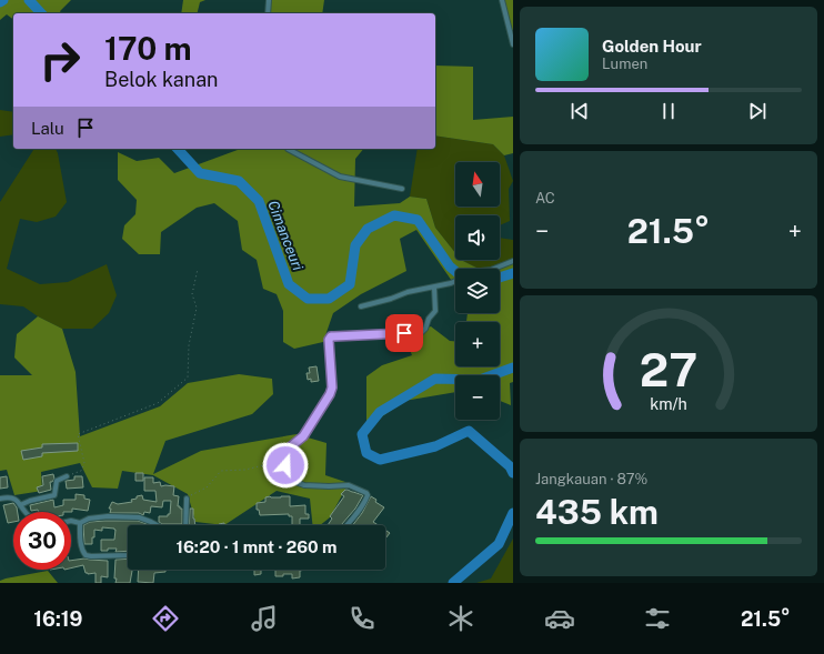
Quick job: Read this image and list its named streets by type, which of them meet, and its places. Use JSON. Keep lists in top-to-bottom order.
{
  "water": ["Cimanceuri"],
  "north": "top",
  "page": {
    "turn": ["170 m", "Belok kanan"],
    "song": ["Golden Hour", "Lumen"],
    "then": "Lalu",
    "tile": [
      "AC",
      ["Jangkauan · 87%", "435 km"]
    ],
    "map_buttons": ["+", "−"],
    "heat": ["−", "21.5°", "+"],
    "limit": "30",
    "trip": "16:20 · 1 mnt · 260 m",
    "tabs": ["16:19", "21.5°"],
    "gauge": ["27", "km/h"]
  }
}
